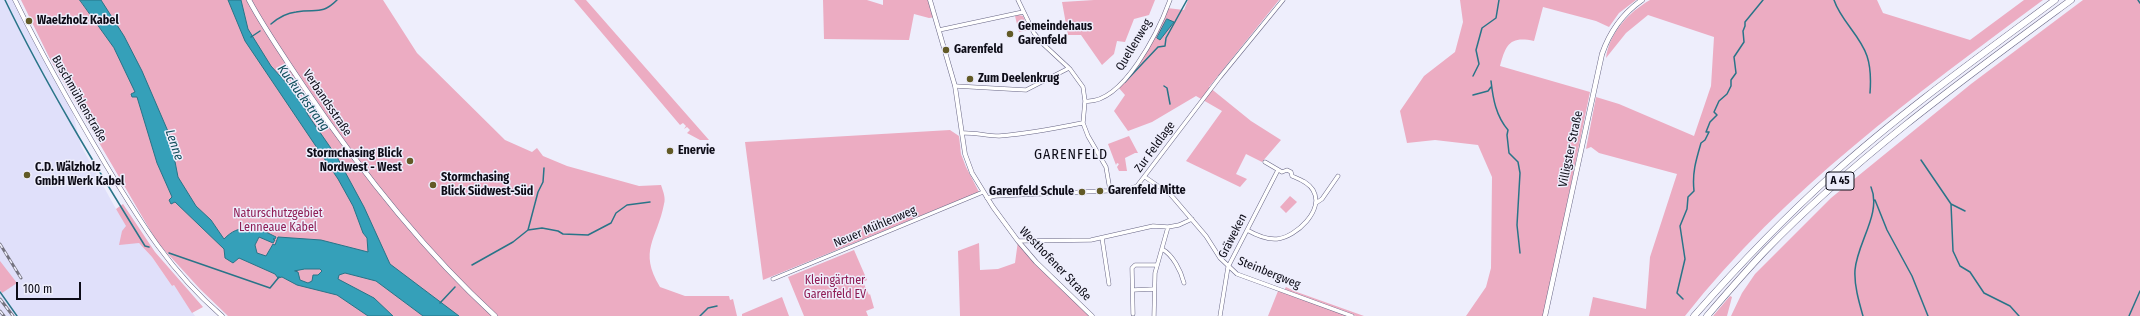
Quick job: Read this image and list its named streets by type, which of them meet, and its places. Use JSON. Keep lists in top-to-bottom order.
{
  "streets": {
    "highway": ["A 45"],
    "main road": ["Verbandsstraße", "Villigster Straße"],
    "street": [
      "Quellenweg",
      "Buschmühlenstraße",
      "Zur Feldlage",
      "Neuer Mühlenweg",
      "Gräweken",
      "Westhofener Straße",
      "Steinbergweg"
    ]
  },
  "crossings": [
    ["Zur Feldlage", "Westhofener Straße"],
    ["Zur Feldlage", "Steinbergweg"],
    ["Neuer Mühlenweg", "Westhofener Straße"],
    ["Gräweken", "Steinbergweg"]
  ],
  "districts": ["GARENFELD"],
  "water": ["Kuckuckstrang", "Lenne"],
  "parks": ["Naturschutzgebiet Lenneaue Kabel", "Kleingärtner Garenfeld EV"],
  "places": [
    "Waelzholz Kabel",
    "Gemeindehaus Garenfeld",
    "Garenfeld",
    "Zum Deelenkrug",
    "Enervie",
    "Stormchasing Blick Nordwest - West",
    "C.D. Wälzholz GmbH Werk Kabel",
    "Stormchasing Blick Südwest-Süd",
    "Garenfeld Mitte",
    "Garenfeld Schule"
  ],
  "scale_bar": "100 m"
}
